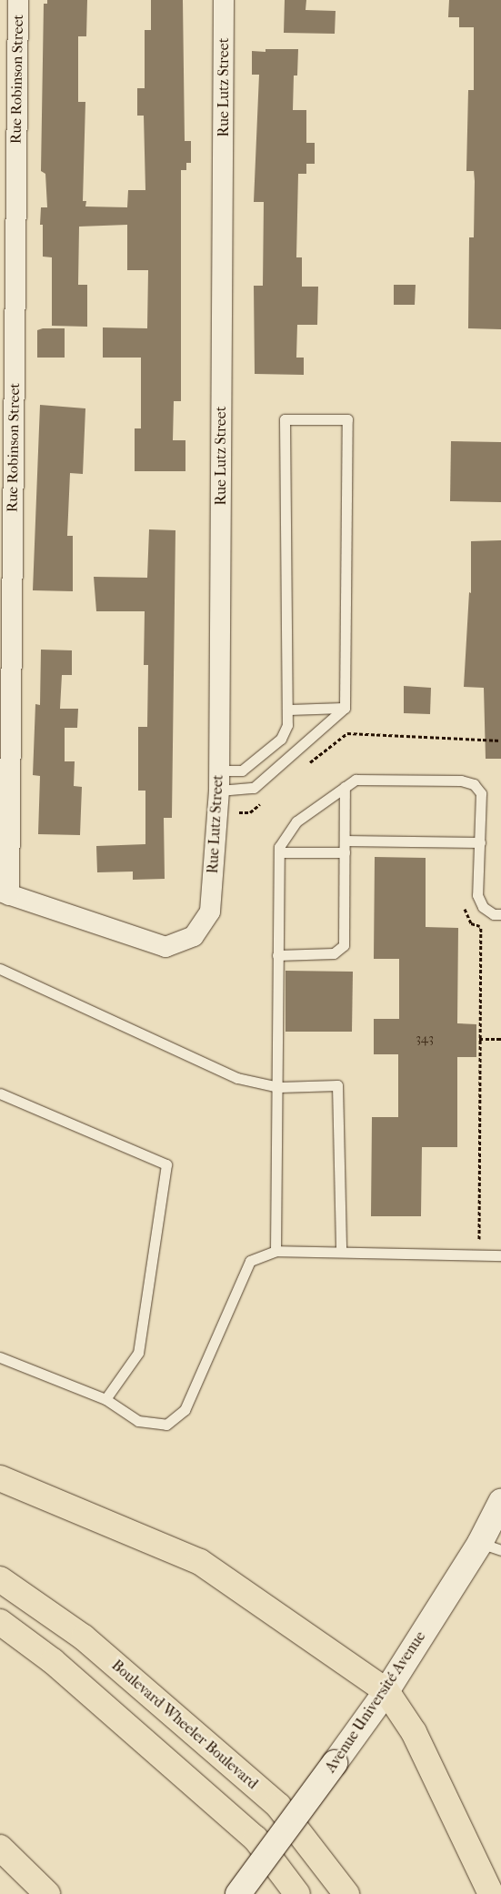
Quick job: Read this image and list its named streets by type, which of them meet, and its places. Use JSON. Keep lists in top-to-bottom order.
{
  "streets": {
    "highway": ["Boulevard Wheeler Boulevard"],
    "street": ["Rue Robinson Street", "Rue Lutz Street", "Avenue Université Avenue"]
  },
  "crossings": [
    ["Rue Robinson Street", "Rue Lutz Street"]
  ],
  "house_numbers": ["343"]
}
